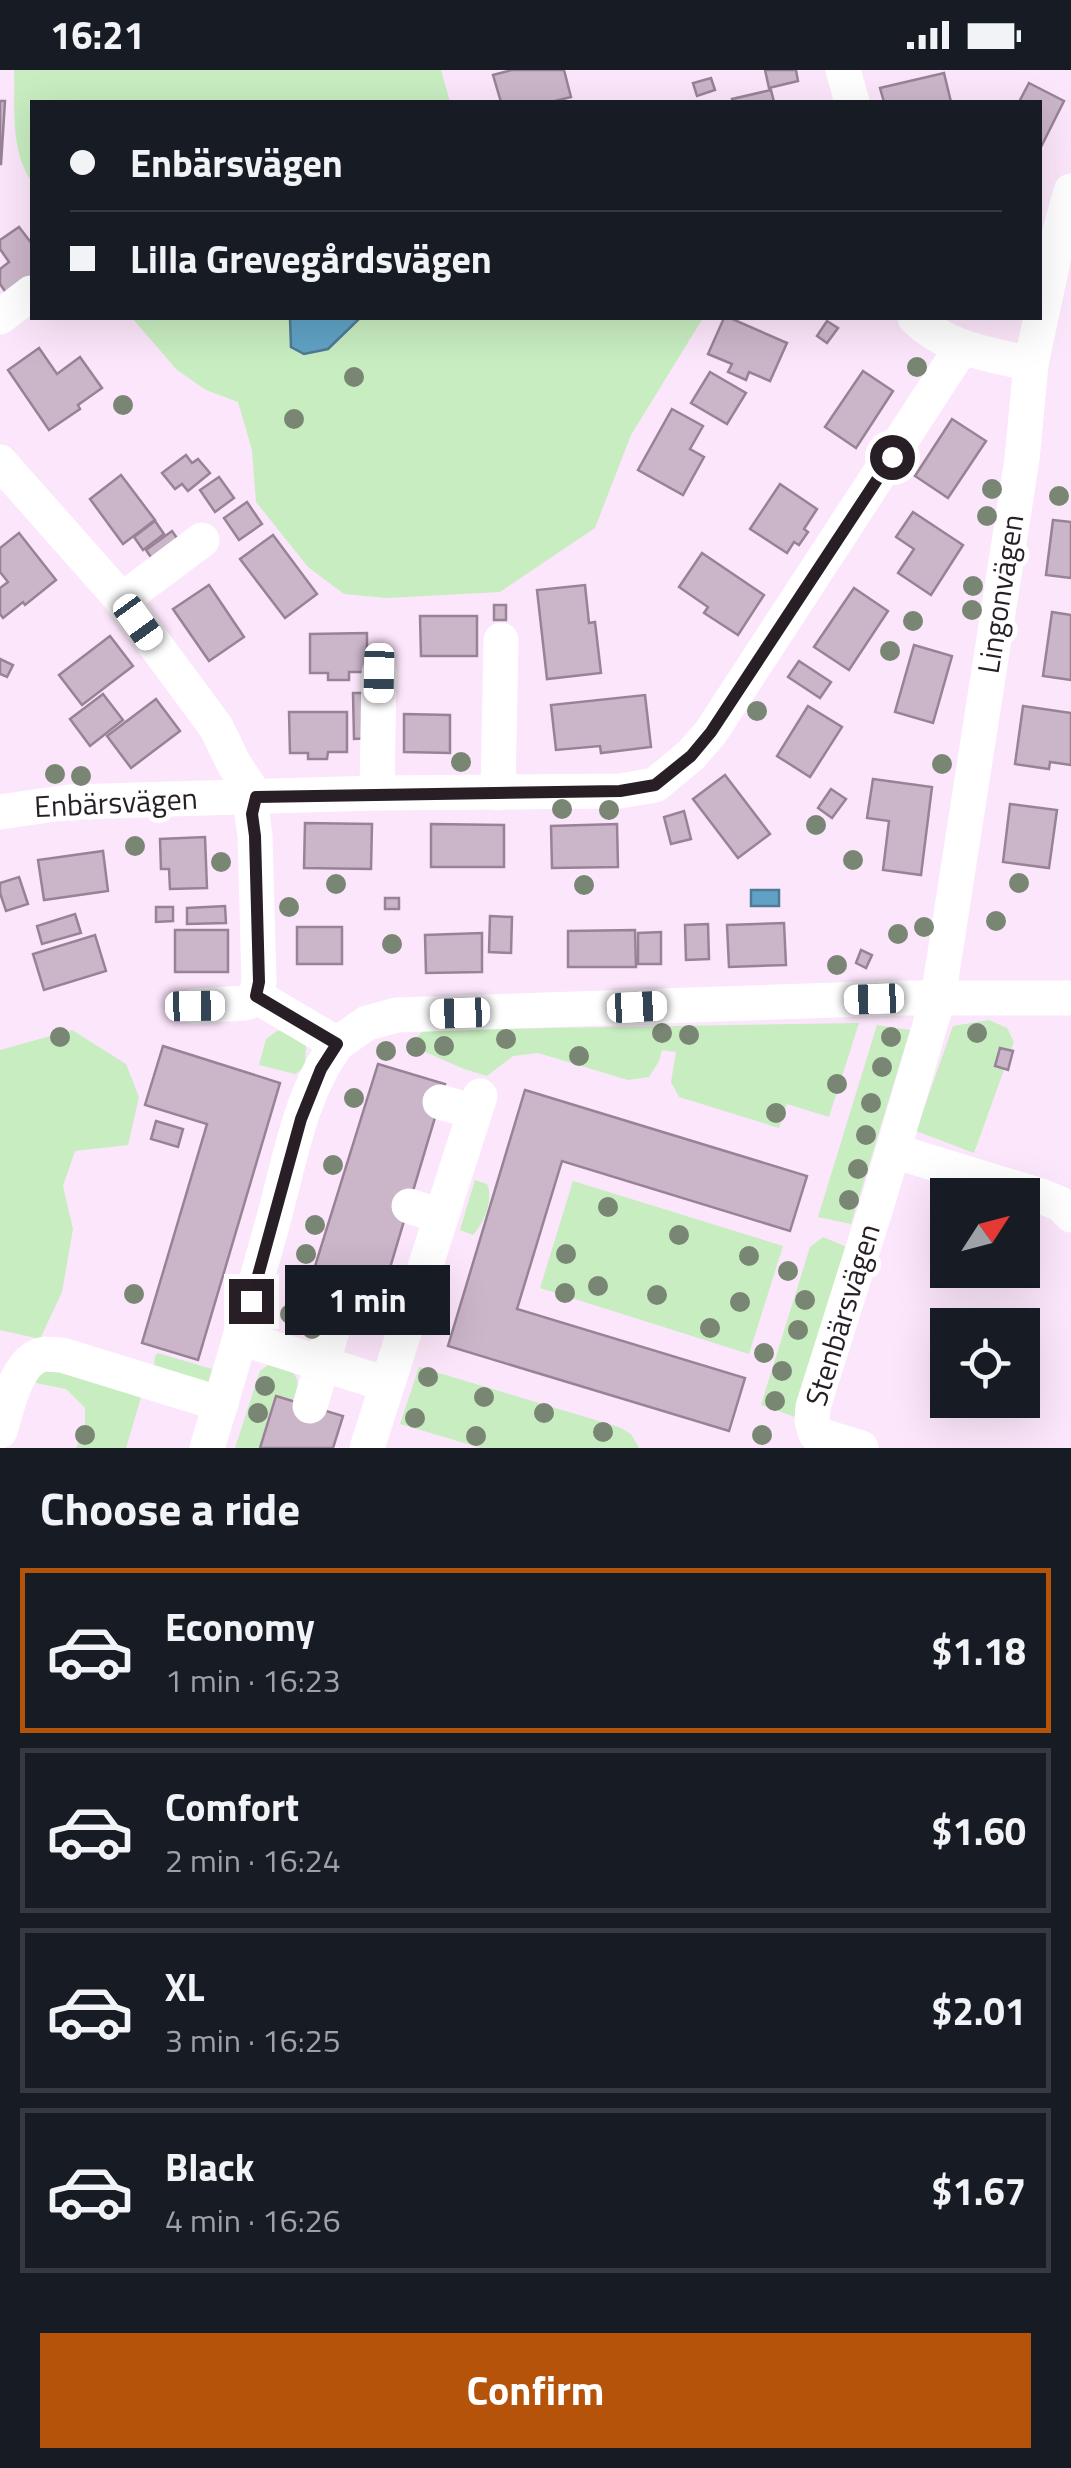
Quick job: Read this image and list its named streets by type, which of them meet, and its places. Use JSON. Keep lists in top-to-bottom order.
{
  "streets": {
    "street": ["Lingonvägen", "Enbärsvägen", "Stenbärsvägen"]
  },
  "crossings": [
    ["Lingonvägen", "Stenbärsvägen"]
  ],
  "north": "top right",
  "page": {
    "status": "16:21",
    "banner": ["Enbärsvägen", "Lilla Grevegårdsvägen"],
    "bubble": "1 min",
    "heading": "Choose a ride",
    "list": [
      {
        "name": "Economy",
        "note": "1 min · 16:23",
        "value": "$1.18"
      },
      {
        "name": "Comfort",
        "note": "2 min · 16:24",
        "value": "$1.60"
      },
      {
        "name": "XL",
        "note": "3 min · 16:25",
        "value": "$2.01"
      },
      {
        "name": "Black",
        "note": "4 min · 16:26",
        "value": "$1.67"
      }
    ],
    "buttons": "Confirm"
  }
}
